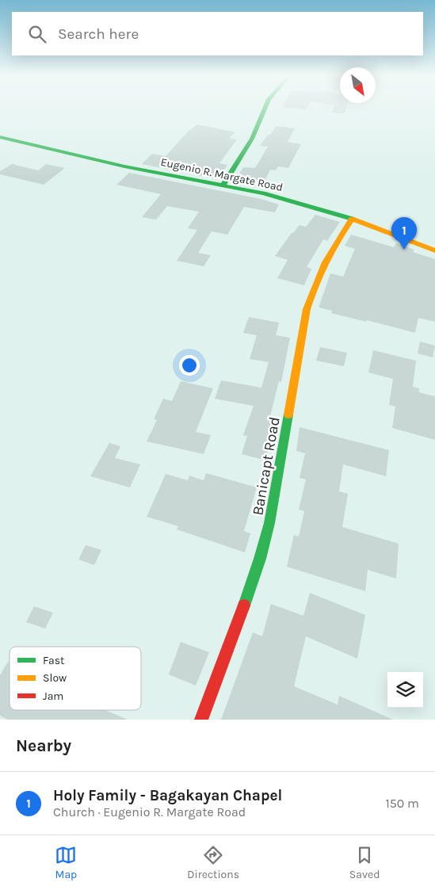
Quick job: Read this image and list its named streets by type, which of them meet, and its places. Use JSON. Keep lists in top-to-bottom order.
{
  "streets": {
    "street": ["Eugenio R. Margate Road", "Banicapt Road"]
  },
  "crossings": [
    ["Eugenio R. Margate Road", "Banicapt Road"]
  ],
  "legend": ["Fast", "Slow", "Jam"],
  "north": "bottom right",
  "page": {
    "search": "Search here",
    "pins": "1",
    "heading": "Nearby",
    "list": [
      {
        "mark": "1",
        "name": "Holy Family - Bagakayan Chapel",
        "note": "Church · Eugenio R. Margate Road",
        "value": "150 m"
      }
    ],
    "nav": ["Map", "Directions", "Saved"]
  }
}
